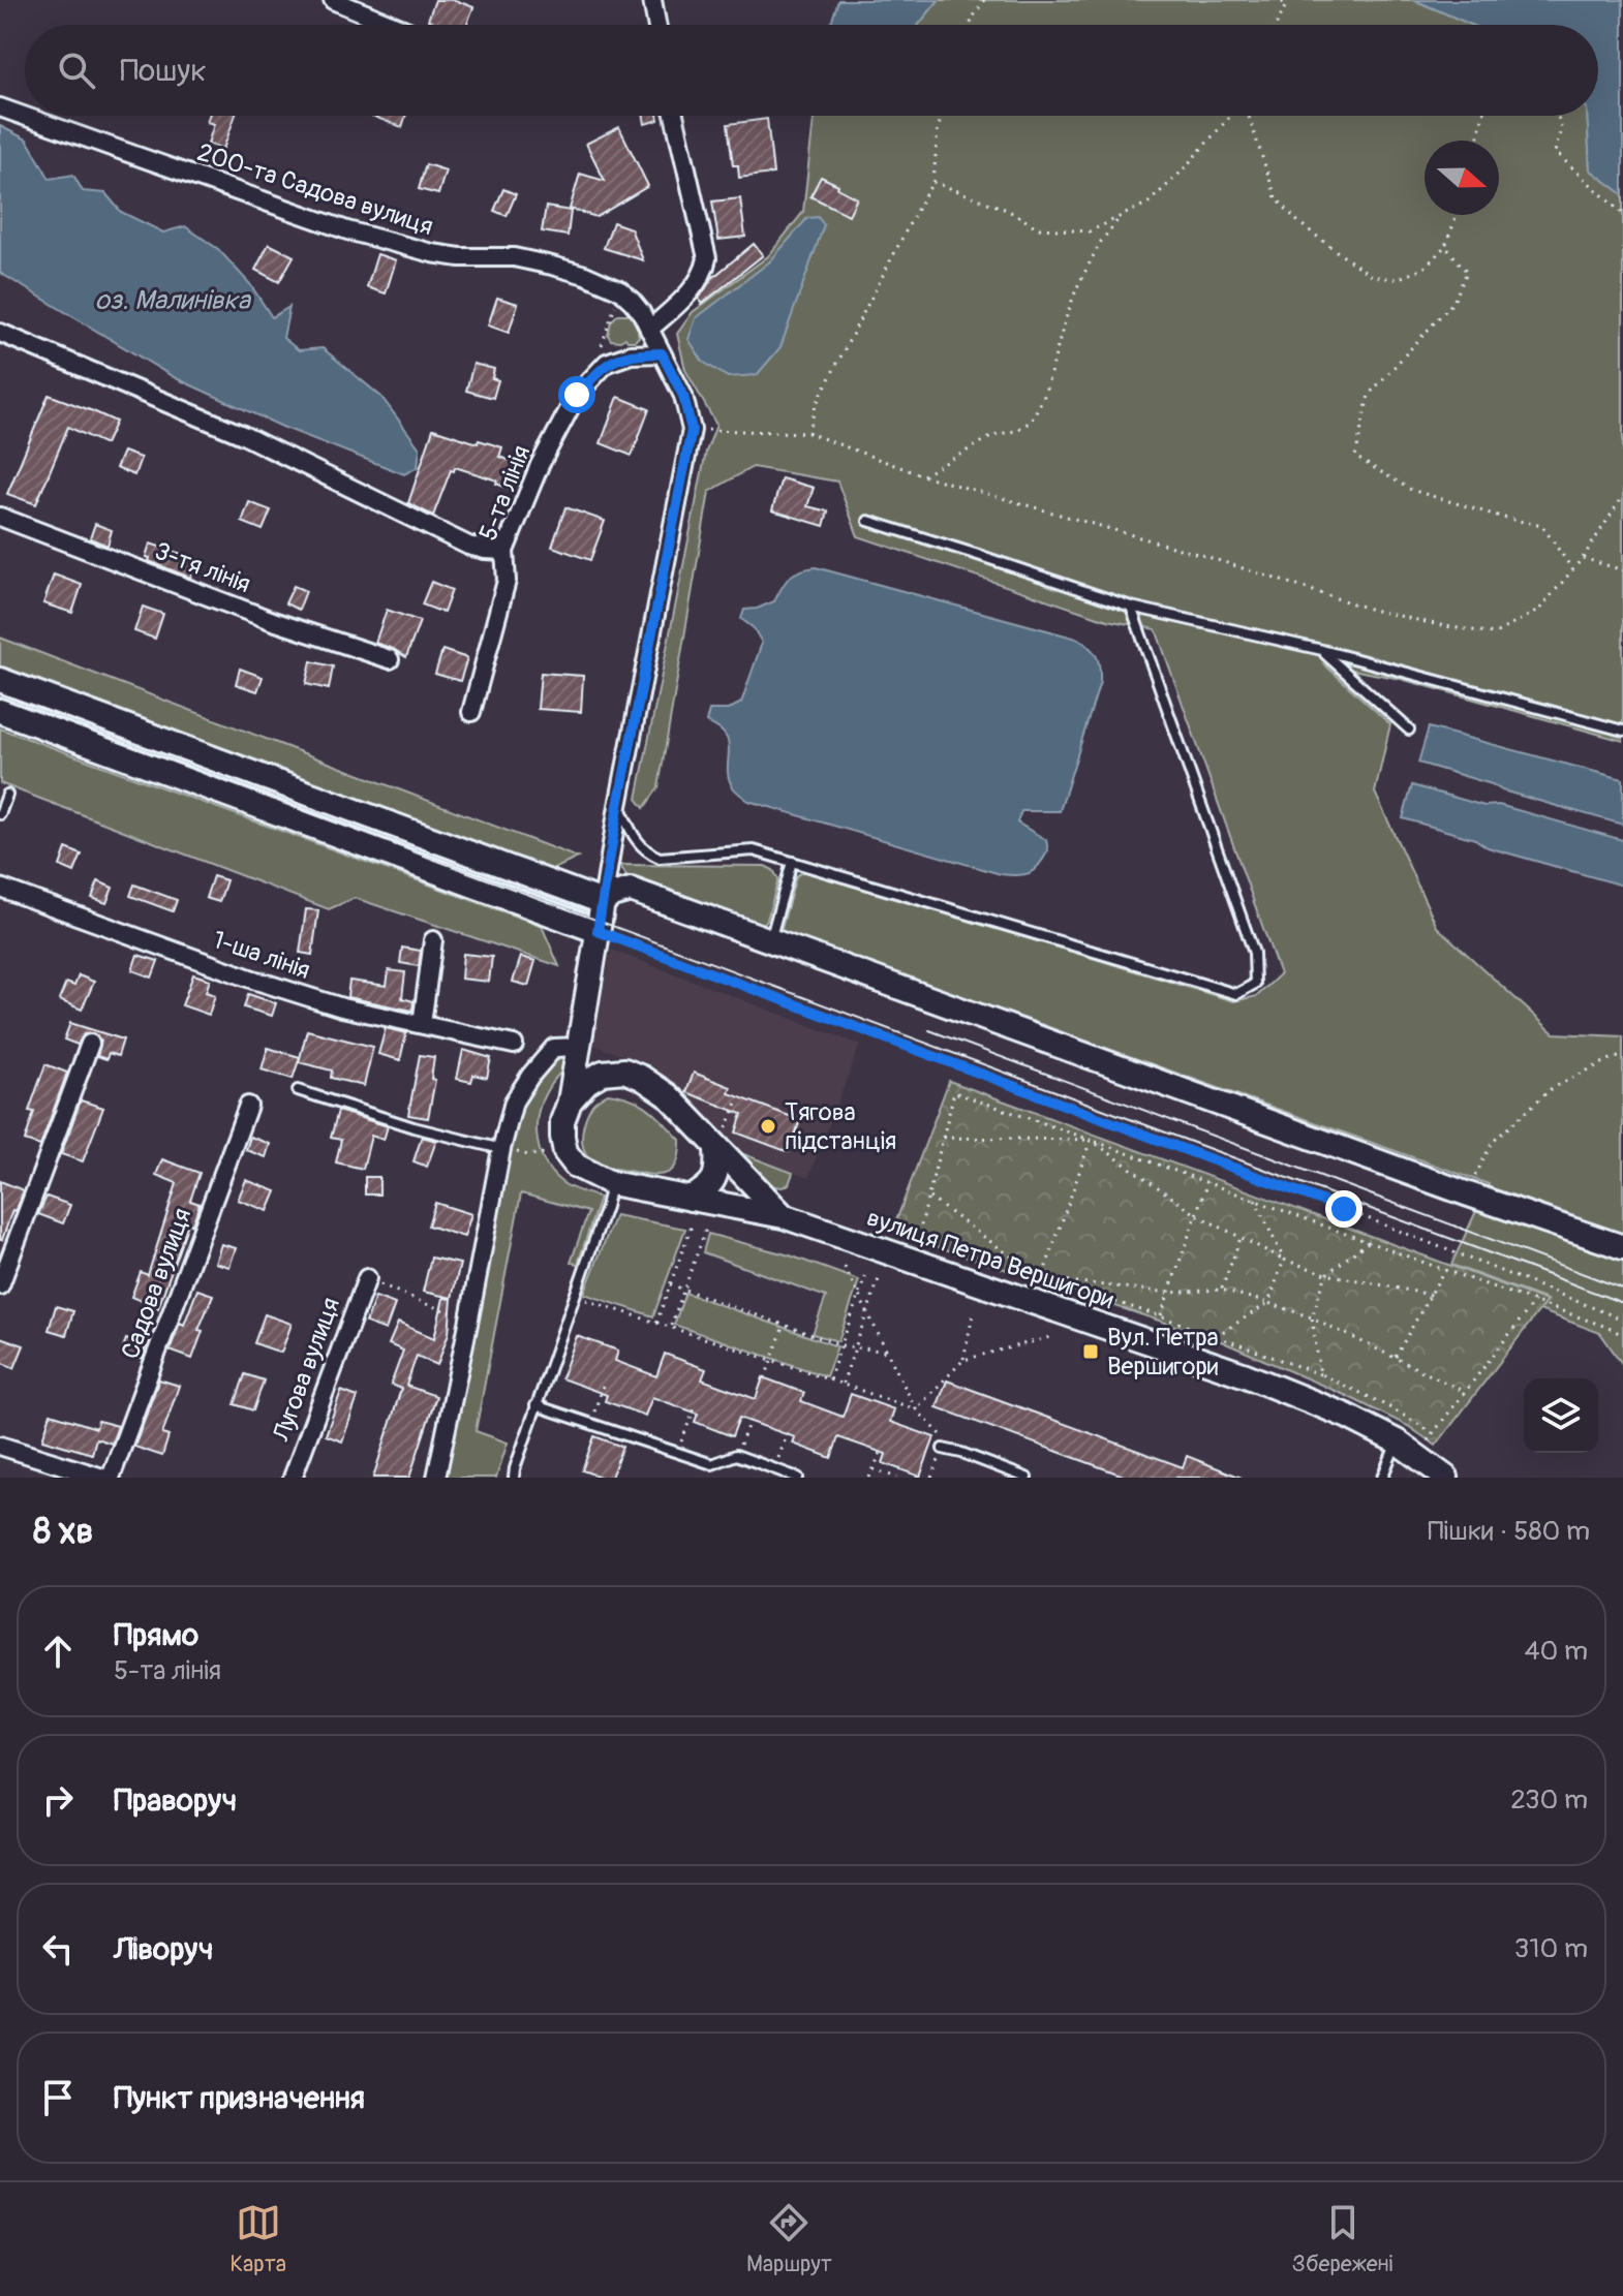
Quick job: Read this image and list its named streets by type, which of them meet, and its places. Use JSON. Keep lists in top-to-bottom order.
{
  "streets": {
    "main road": ["вулиця Петра Вершигори"],
    "street": [
      "200-та Садова вулиця",
      "5-та лінія",
      "3-тя лінія",
      "1-ша лінія",
      "Садова вулиця",
      "Лугова вулиця"
    ]
  },
  "water": ["оз. Малинівка"],
  "places": {
    "other": ["Тягова пiдстанцiя"],
    "transit": ["Вул. Петра Вершигори"]
  },
  "north": "right",
  "page": {
    "search": "Пошук",
    "heading": ["8 хв", "Пішки · 580 m"],
    "list": [
      ["Прямо", "5-та лінія", "40 m"],
      ["Праворуч", "230 m"],
      ["Ліворуч", "310 m"],
      "Пункт призначення"
    ],
    "nav": ["Карта", "Маршрут", "Збережені"]
  }
}
